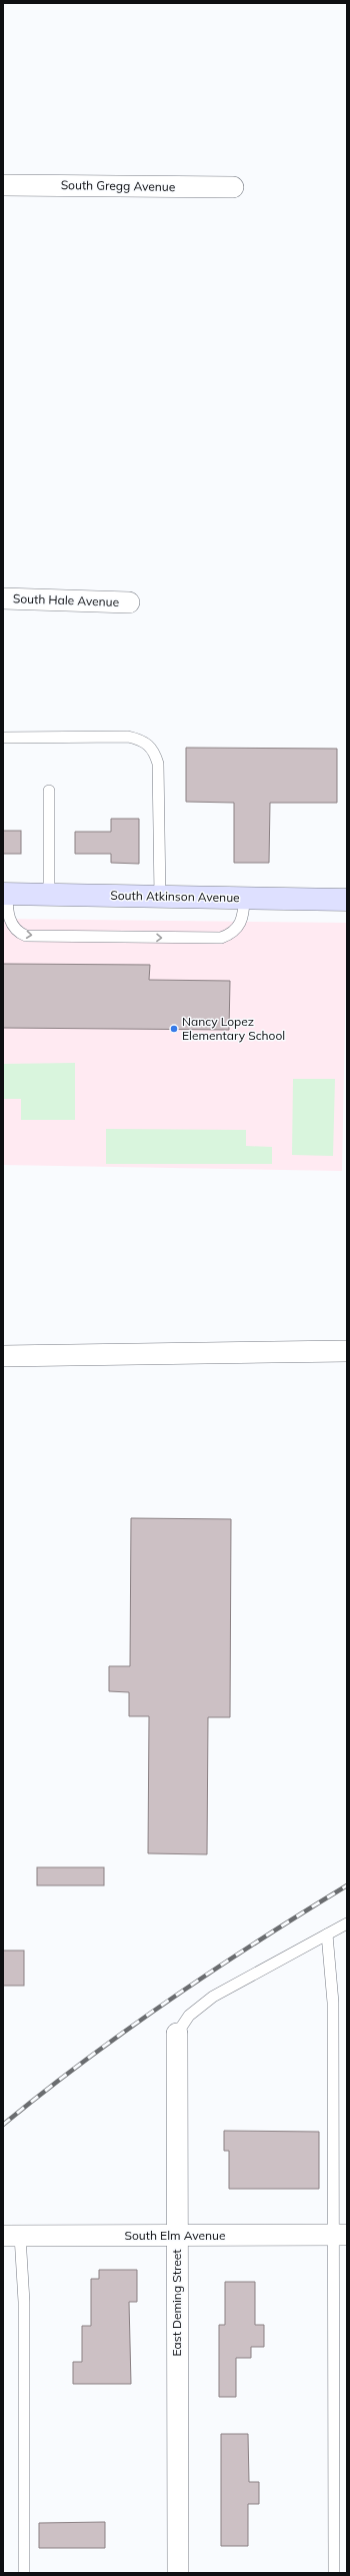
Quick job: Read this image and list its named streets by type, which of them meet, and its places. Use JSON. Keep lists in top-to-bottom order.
{
  "streets": {
    "main road": ["South Atkinson Avenue"],
    "street": [
      "South Gregg Avenue",
      "South Hale Avenue",
      "South Elm Avenue",
      "East Deming Street"
    ]
  },
  "crossings": [
    ["South Elm Avenue", "East Deming Street"]
  ],
  "places": ["Nancy Lopez Elementary School"]
}
